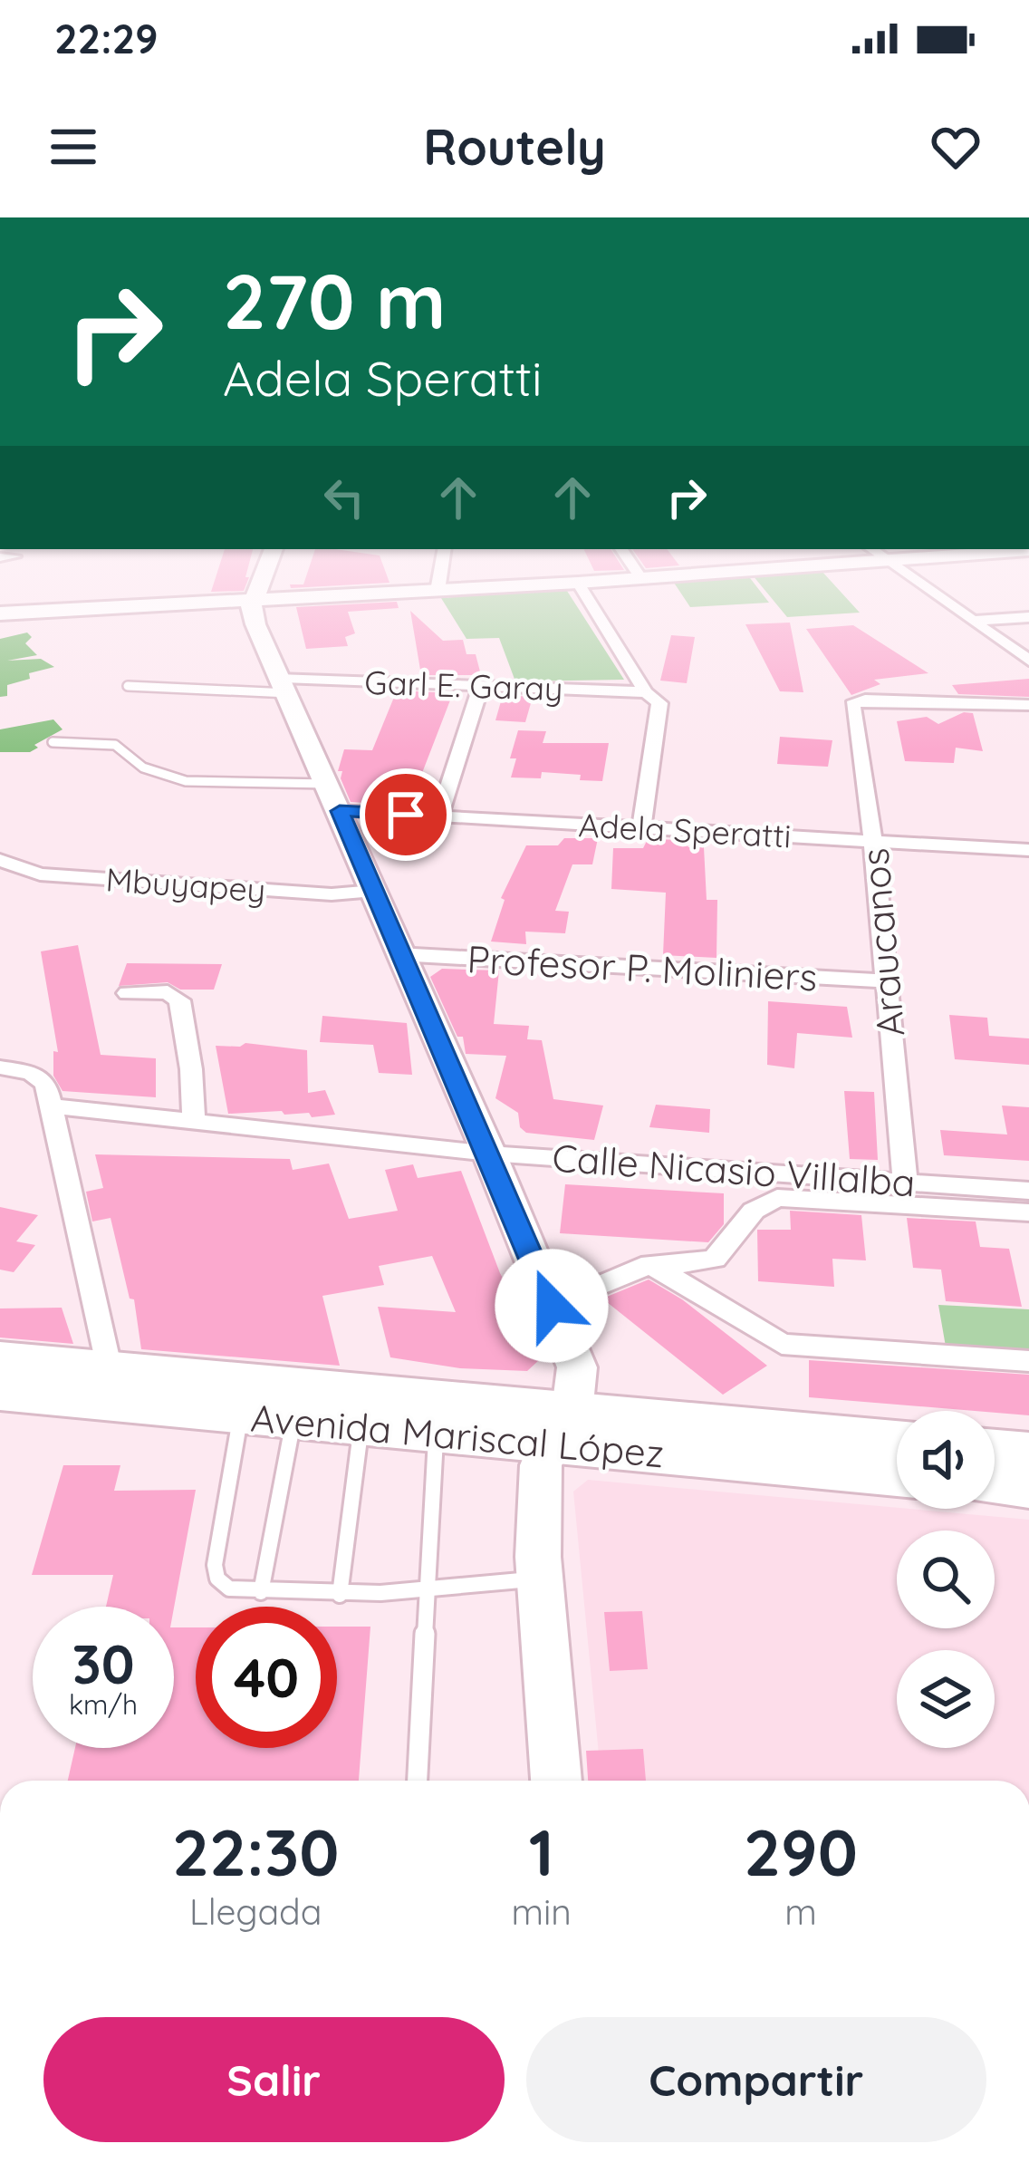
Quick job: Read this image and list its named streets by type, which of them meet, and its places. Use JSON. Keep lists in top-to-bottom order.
{
  "streets": {
    "highway": ["Avenida Mariscal López"],
    "street": [
      "Garl E. Garay",
      "Adela Speratti",
      "Mbuyapey",
      "Araucanos",
      "Profesor P. Moliniers",
      "Calle Nicasio Villalba"
    ]
  },
  "crossings": [
    ["Adela Speratti", "Araucanos"],
    ["Araucanos", "Profesor P. Moliniers"],
    ["Araucanos", "Calle Nicasio Villalba"]
  ],
  "page": {
    "status": "22:29",
    "header": "Routely",
    "turn": ["270 m", "Adela Speratti"],
    "speed": "30 km/h",
    "limit": "40",
    "eta": [
      "22:30",
      "Llegada",
      "1",
      "min",
      "290",
      "m"
    ],
    "buttons": ["Salir", "Compartir"]
  }
}
